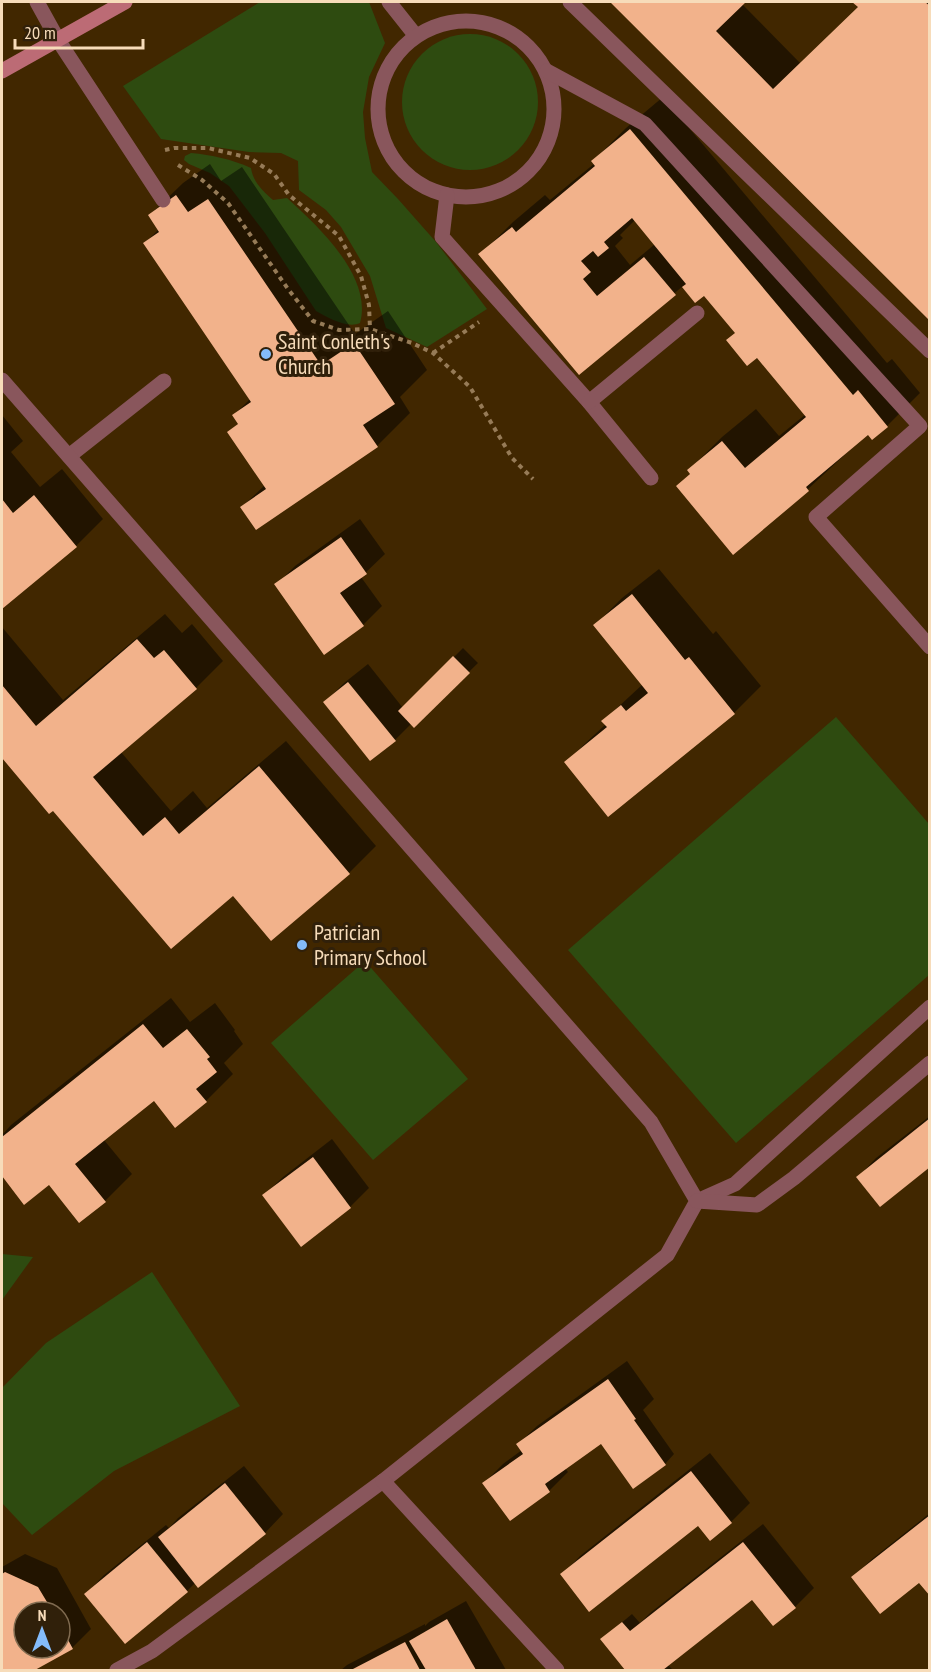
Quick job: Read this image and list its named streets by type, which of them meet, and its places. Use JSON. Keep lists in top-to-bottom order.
{
  "places": ["Saint Conleth's Church", "Patrician Primary School"],
  "scale_bar": "20 m",
  "north": "top"
}
